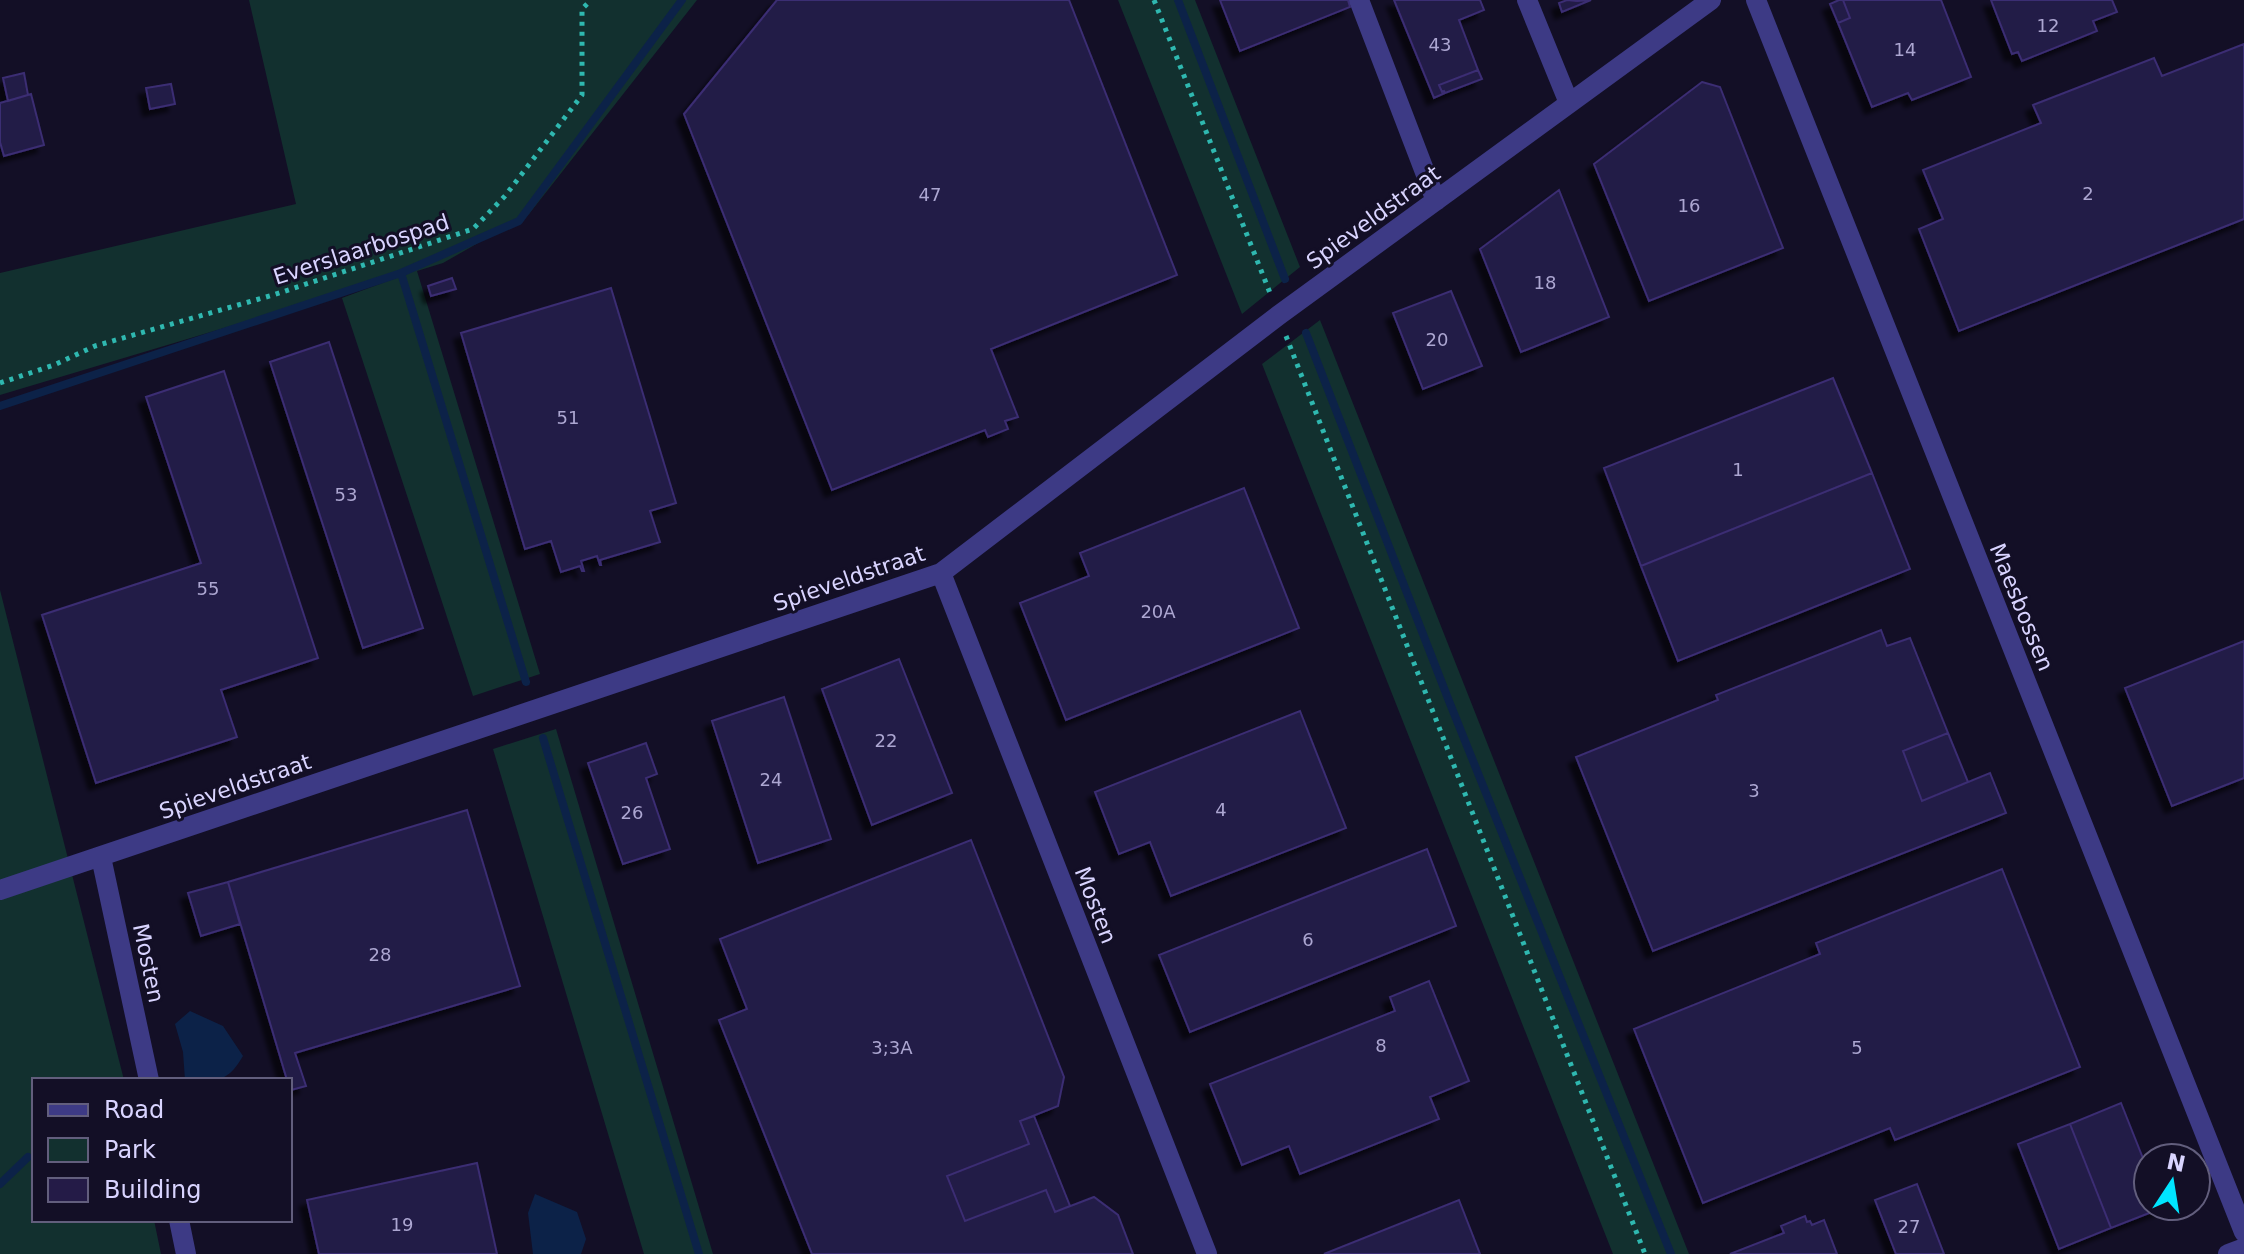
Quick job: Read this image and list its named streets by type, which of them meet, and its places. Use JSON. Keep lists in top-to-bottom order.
{
  "streets": {
    "street": ["Spieveldstraat", "Maesbossen", "Mosten"],
    "path": ["Everslaarbospad"]
  },
  "crossings": [
    ["Spieveldstraat", "Mosten"]
  ],
  "house_numbers": [
    "12",
    "43",
    "14",
    "2",
    "47",
    "16",
    "18",
    "20",
    "51",
    "1",
    "53",
    "55",
    "20A",
    "22",
    "24",
    "3",
    "4",
    "26",
    "6",
    "28",
    "8",
    "3;3A",
    "5",
    "19",
    "27"
  ],
  "legend": ["Road", "Park", "Building"],
  "north": "top"
}
